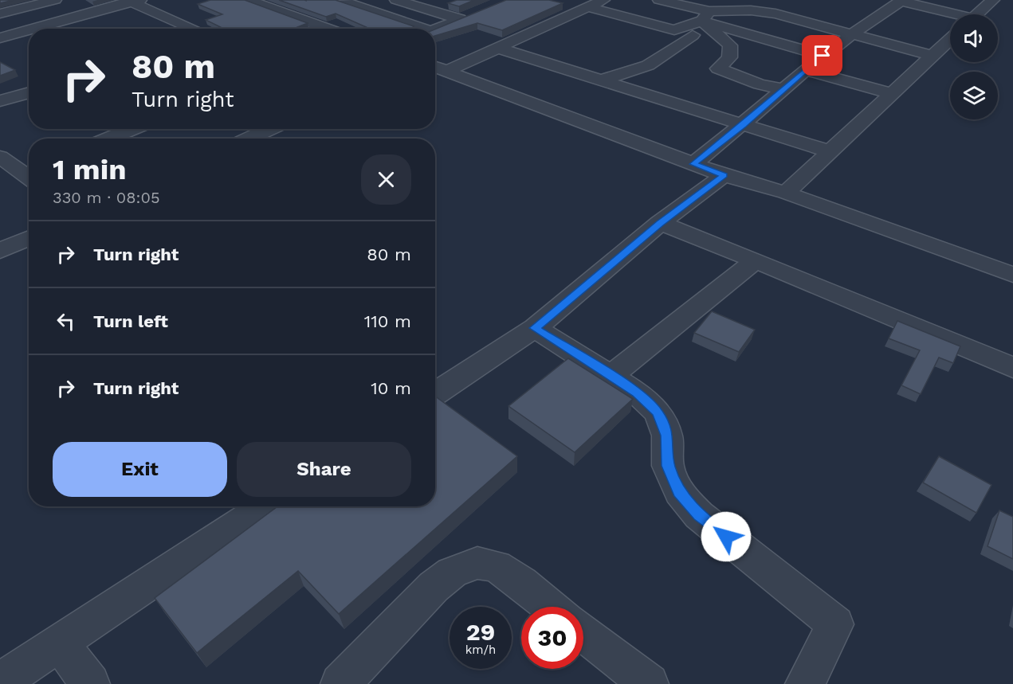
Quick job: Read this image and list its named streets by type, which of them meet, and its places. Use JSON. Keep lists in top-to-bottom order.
{
  "page": {
    "turn": ["80 m", "Turn right"],
    "heading": ["1 min", "330 m · 08:05"],
    "list": [
      {
        "name": "Turn right",
        "value": "80 m"
      },
      {
        "name": "Turn left",
        "value": "110 m"
      },
      {
        "name": "Turn right",
        "value": "10 m"
      }
    ],
    "buttons": ["Exit", "Share"],
    "speed": "29 km/h",
    "limit": "30"
  }
}
